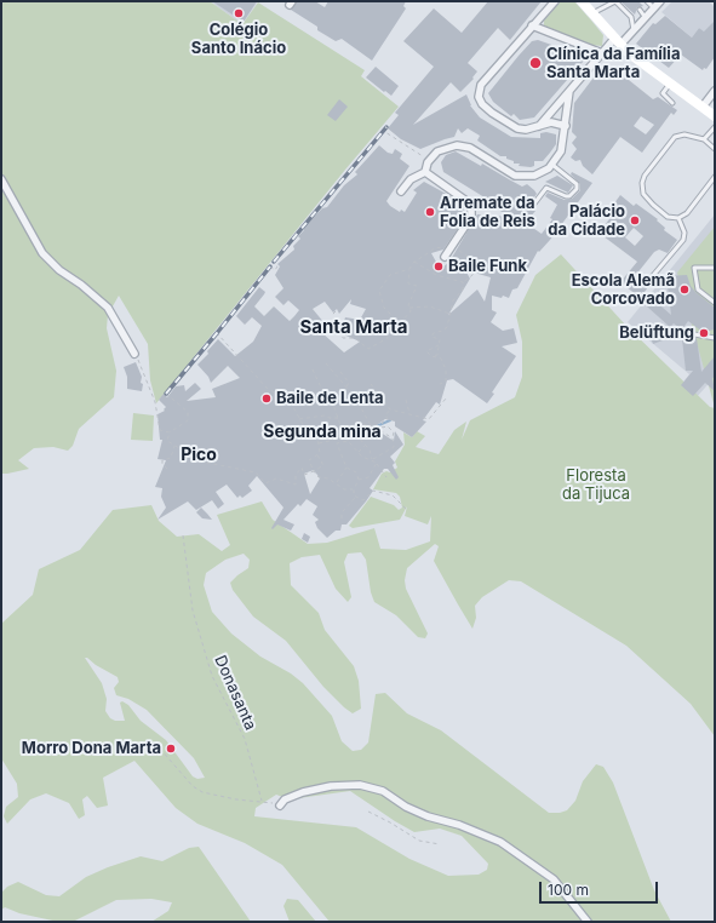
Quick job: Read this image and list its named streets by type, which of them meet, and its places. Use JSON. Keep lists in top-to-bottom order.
{
  "streets": {
    "path": ["Donasanta"]
  },
  "districts": ["Santa Marta", "Segunda mina", "Pico"],
  "parks": ["Floresta da Tijuca"],
  "places": [
    "Colégio Santo Inácio",
    "Clínica da Família Santa Marta",
    "Arremate da Folia de Reis",
    "Palácio da Cidade",
    "Baile Funk",
    "Escola Alemã Corcovado",
    "Belüftung",
    "Baile de Lenta",
    "Morro Dona Marta"
  ],
  "scale_bar": "100 m"
}
